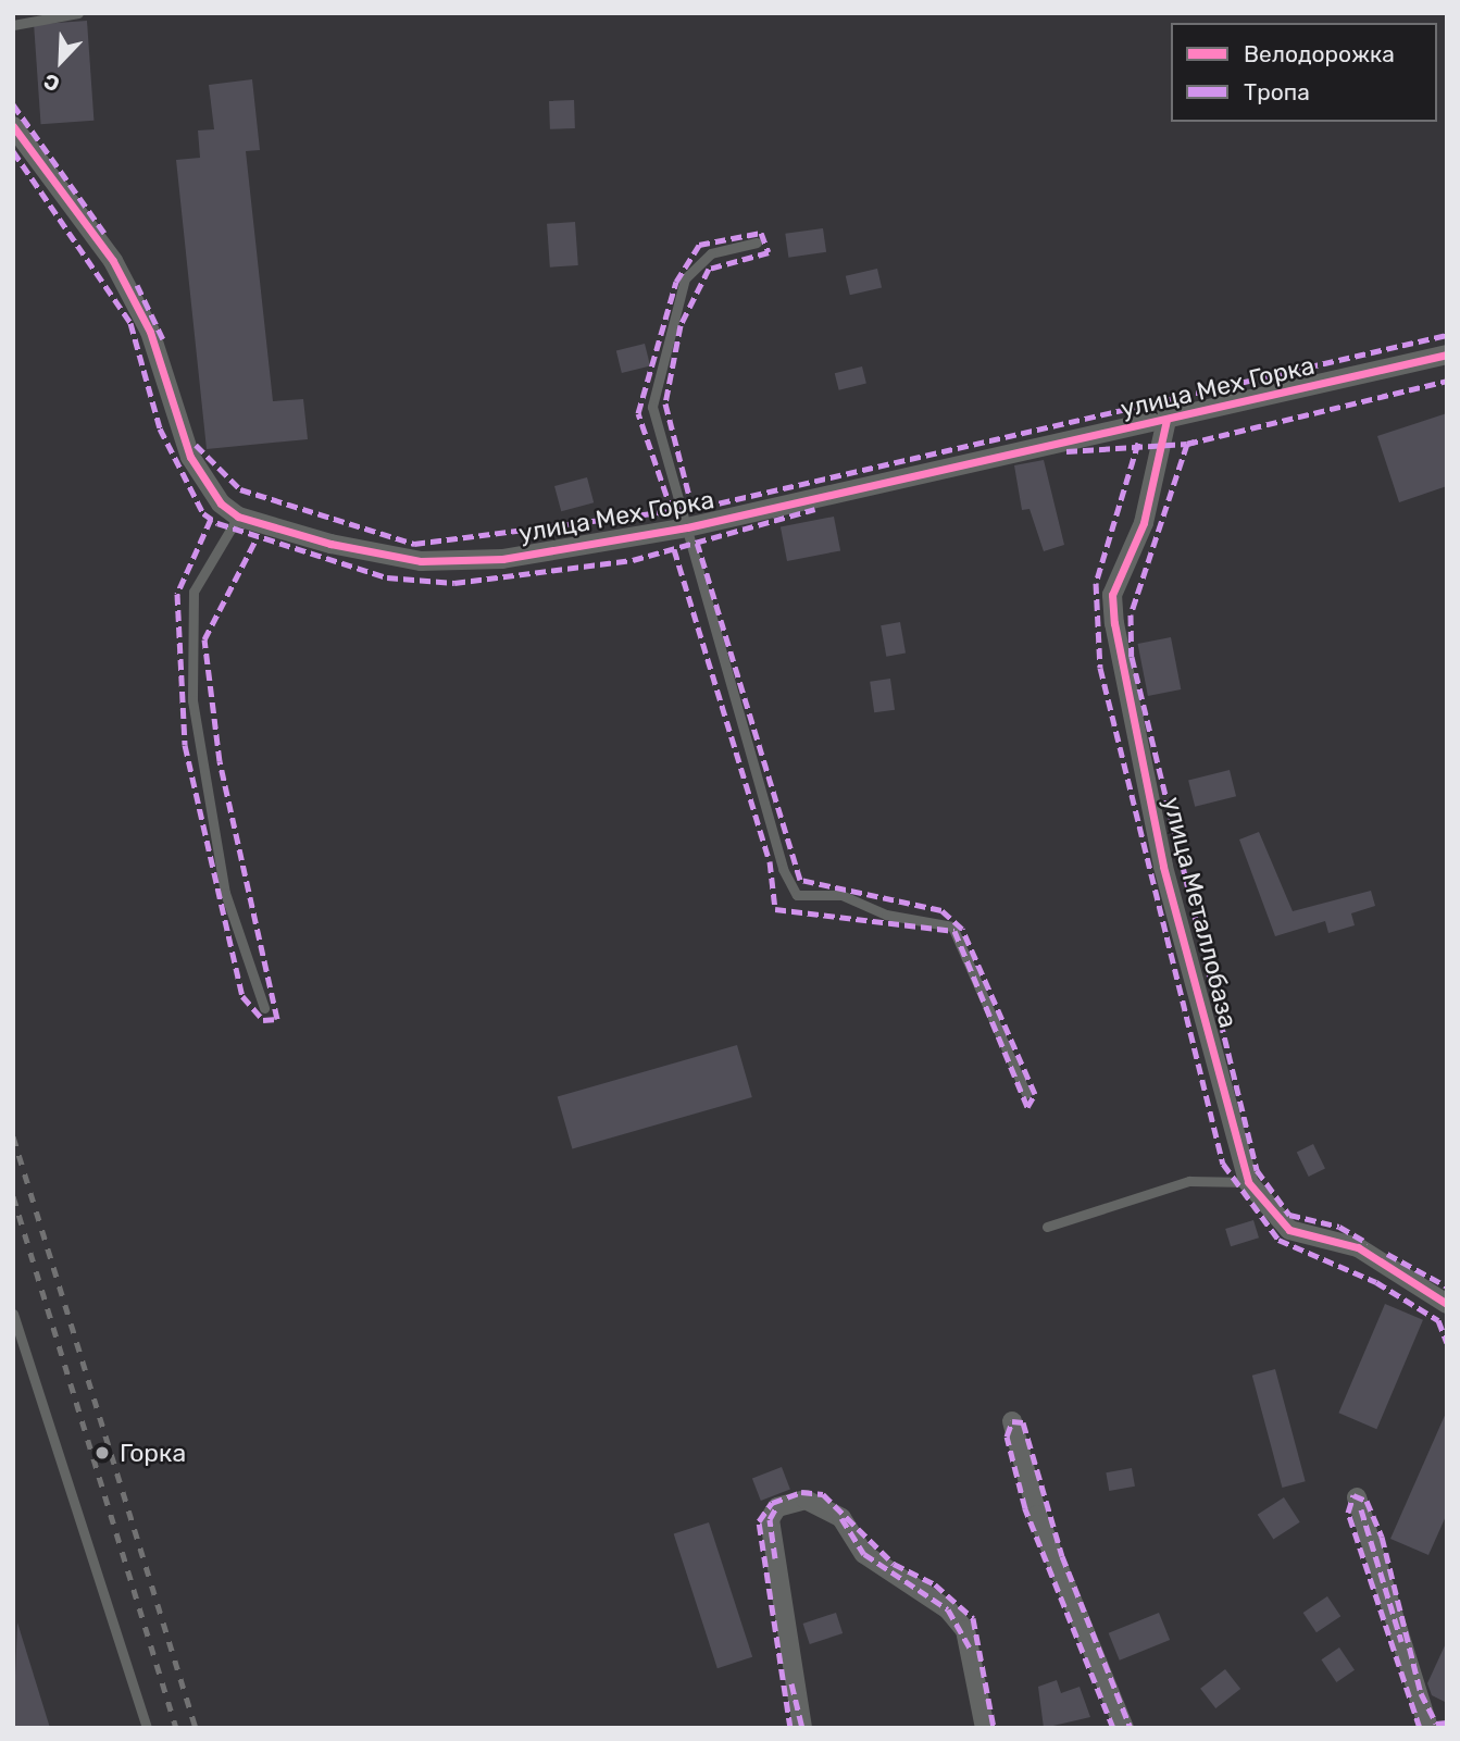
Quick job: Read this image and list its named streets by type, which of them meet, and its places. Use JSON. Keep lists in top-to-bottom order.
{
  "streets": {
    "street": ["улица Мех Горка", "улица Металлобаза"]
  },
  "crossings": [
    ["улица Мех Горка", "улица Металлобаза"]
  ],
  "places": ["Горка"],
  "legend": ["Велодорожка", "Тропа"],
  "north": "bottom left"
}
